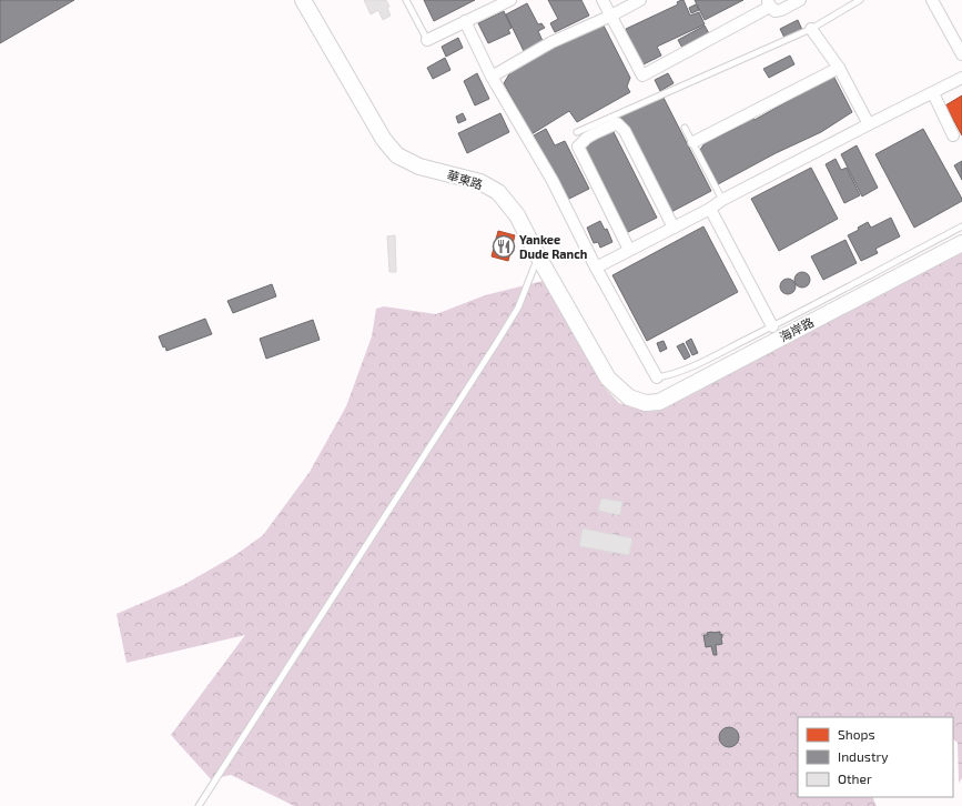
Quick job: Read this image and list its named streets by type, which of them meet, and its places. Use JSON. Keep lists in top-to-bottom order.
{
  "streets": {
    "main road": ["華東路", "海岸路"]
  },
  "crossings": [
    ["華東路", "海岸路"]
  ],
  "places": {
    "restaurant": ["Yankee Dude Ranch"]
  },
  "legend": ["Shops", "Industry", "Other"]
}
